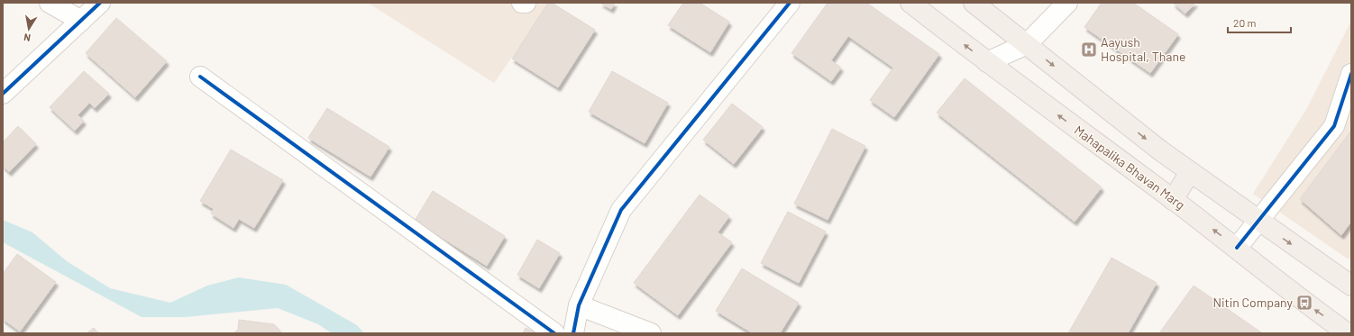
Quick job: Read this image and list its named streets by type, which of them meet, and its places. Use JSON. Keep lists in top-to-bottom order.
{
  "streets": {
    "main road": ["Mahapalika Bhavan Marg"]
  },
  "places": {
    "hospital": ["Aayush Hospital, Thane"],
    "bus stop": ["Nitin Company"]
  },
  "scale_bar": "20 m",
  "north": "bottom"
}
